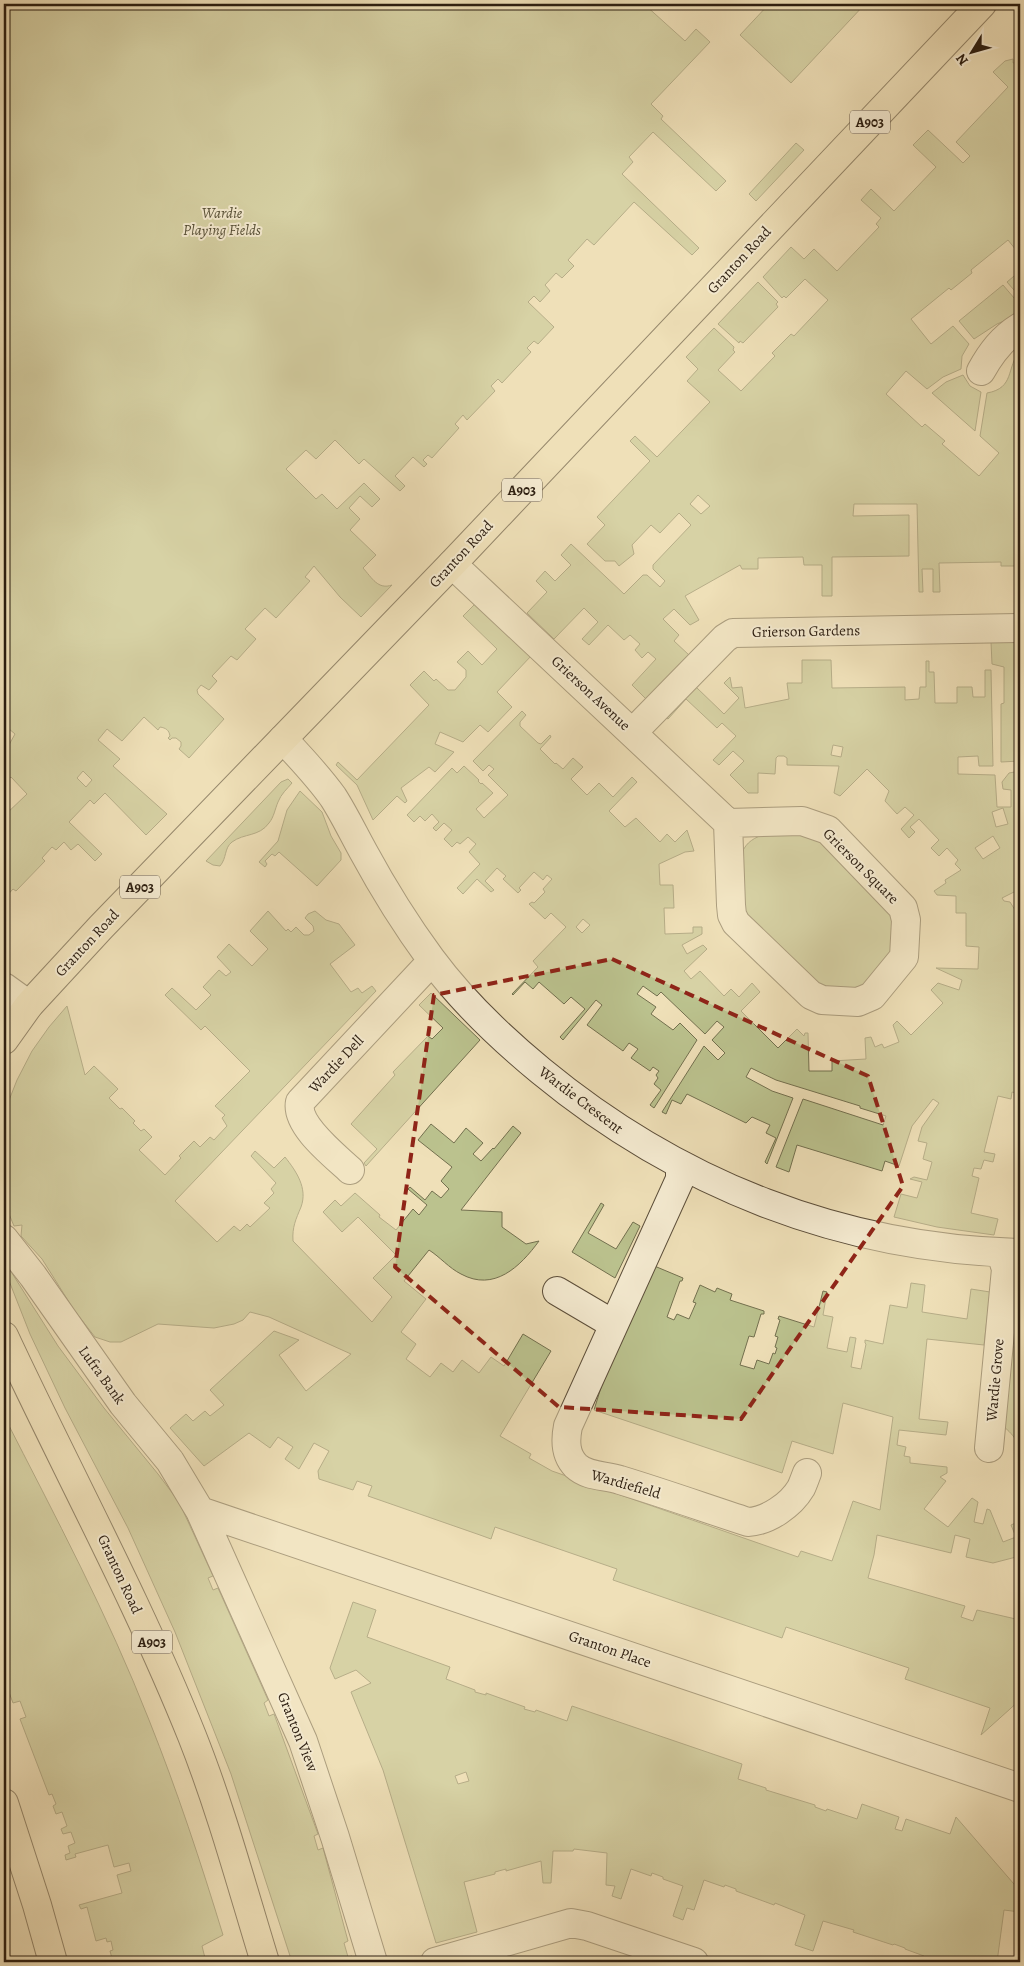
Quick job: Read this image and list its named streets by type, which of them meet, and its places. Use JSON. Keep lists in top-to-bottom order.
{
  "streets": {
    "main road": ["A903", "Granton Road"],
    "street": [
      "Grierson Gardens",
      "Grierson Avenue",
      "Grierson Square",
      "Wardie Dell",
      "Wardie Crescent",
      "Lufra Bank",
      "Wardie Grove",
      "Wardiefield",
      "Granton Place",
      "Granton View"
    ]
  },
  "crossings": [
    ["Granton Road", "Grierson Avenue"],
    ["Granton Road", "Wardie Crescent"],
    ["Grierson Gardens", "Grierson Avenue"],
    ["Grierson Avenue", "Grierson Square"],
    ["Wardie Dell", "Wardie Crescent"],
    ["Wardie Crescent", "Wardie Grove"],
    ["Wardie Crescent", "Wardiefield"],
    ["Lufra Bank", "Granton Place"],
    ["Lufra Bank", "Granton View"],
    ["Granton Place", "Granton View"]
  ],
  "parks": ["Wardie Playing Fields"],
  "north": "bottom left"
}
